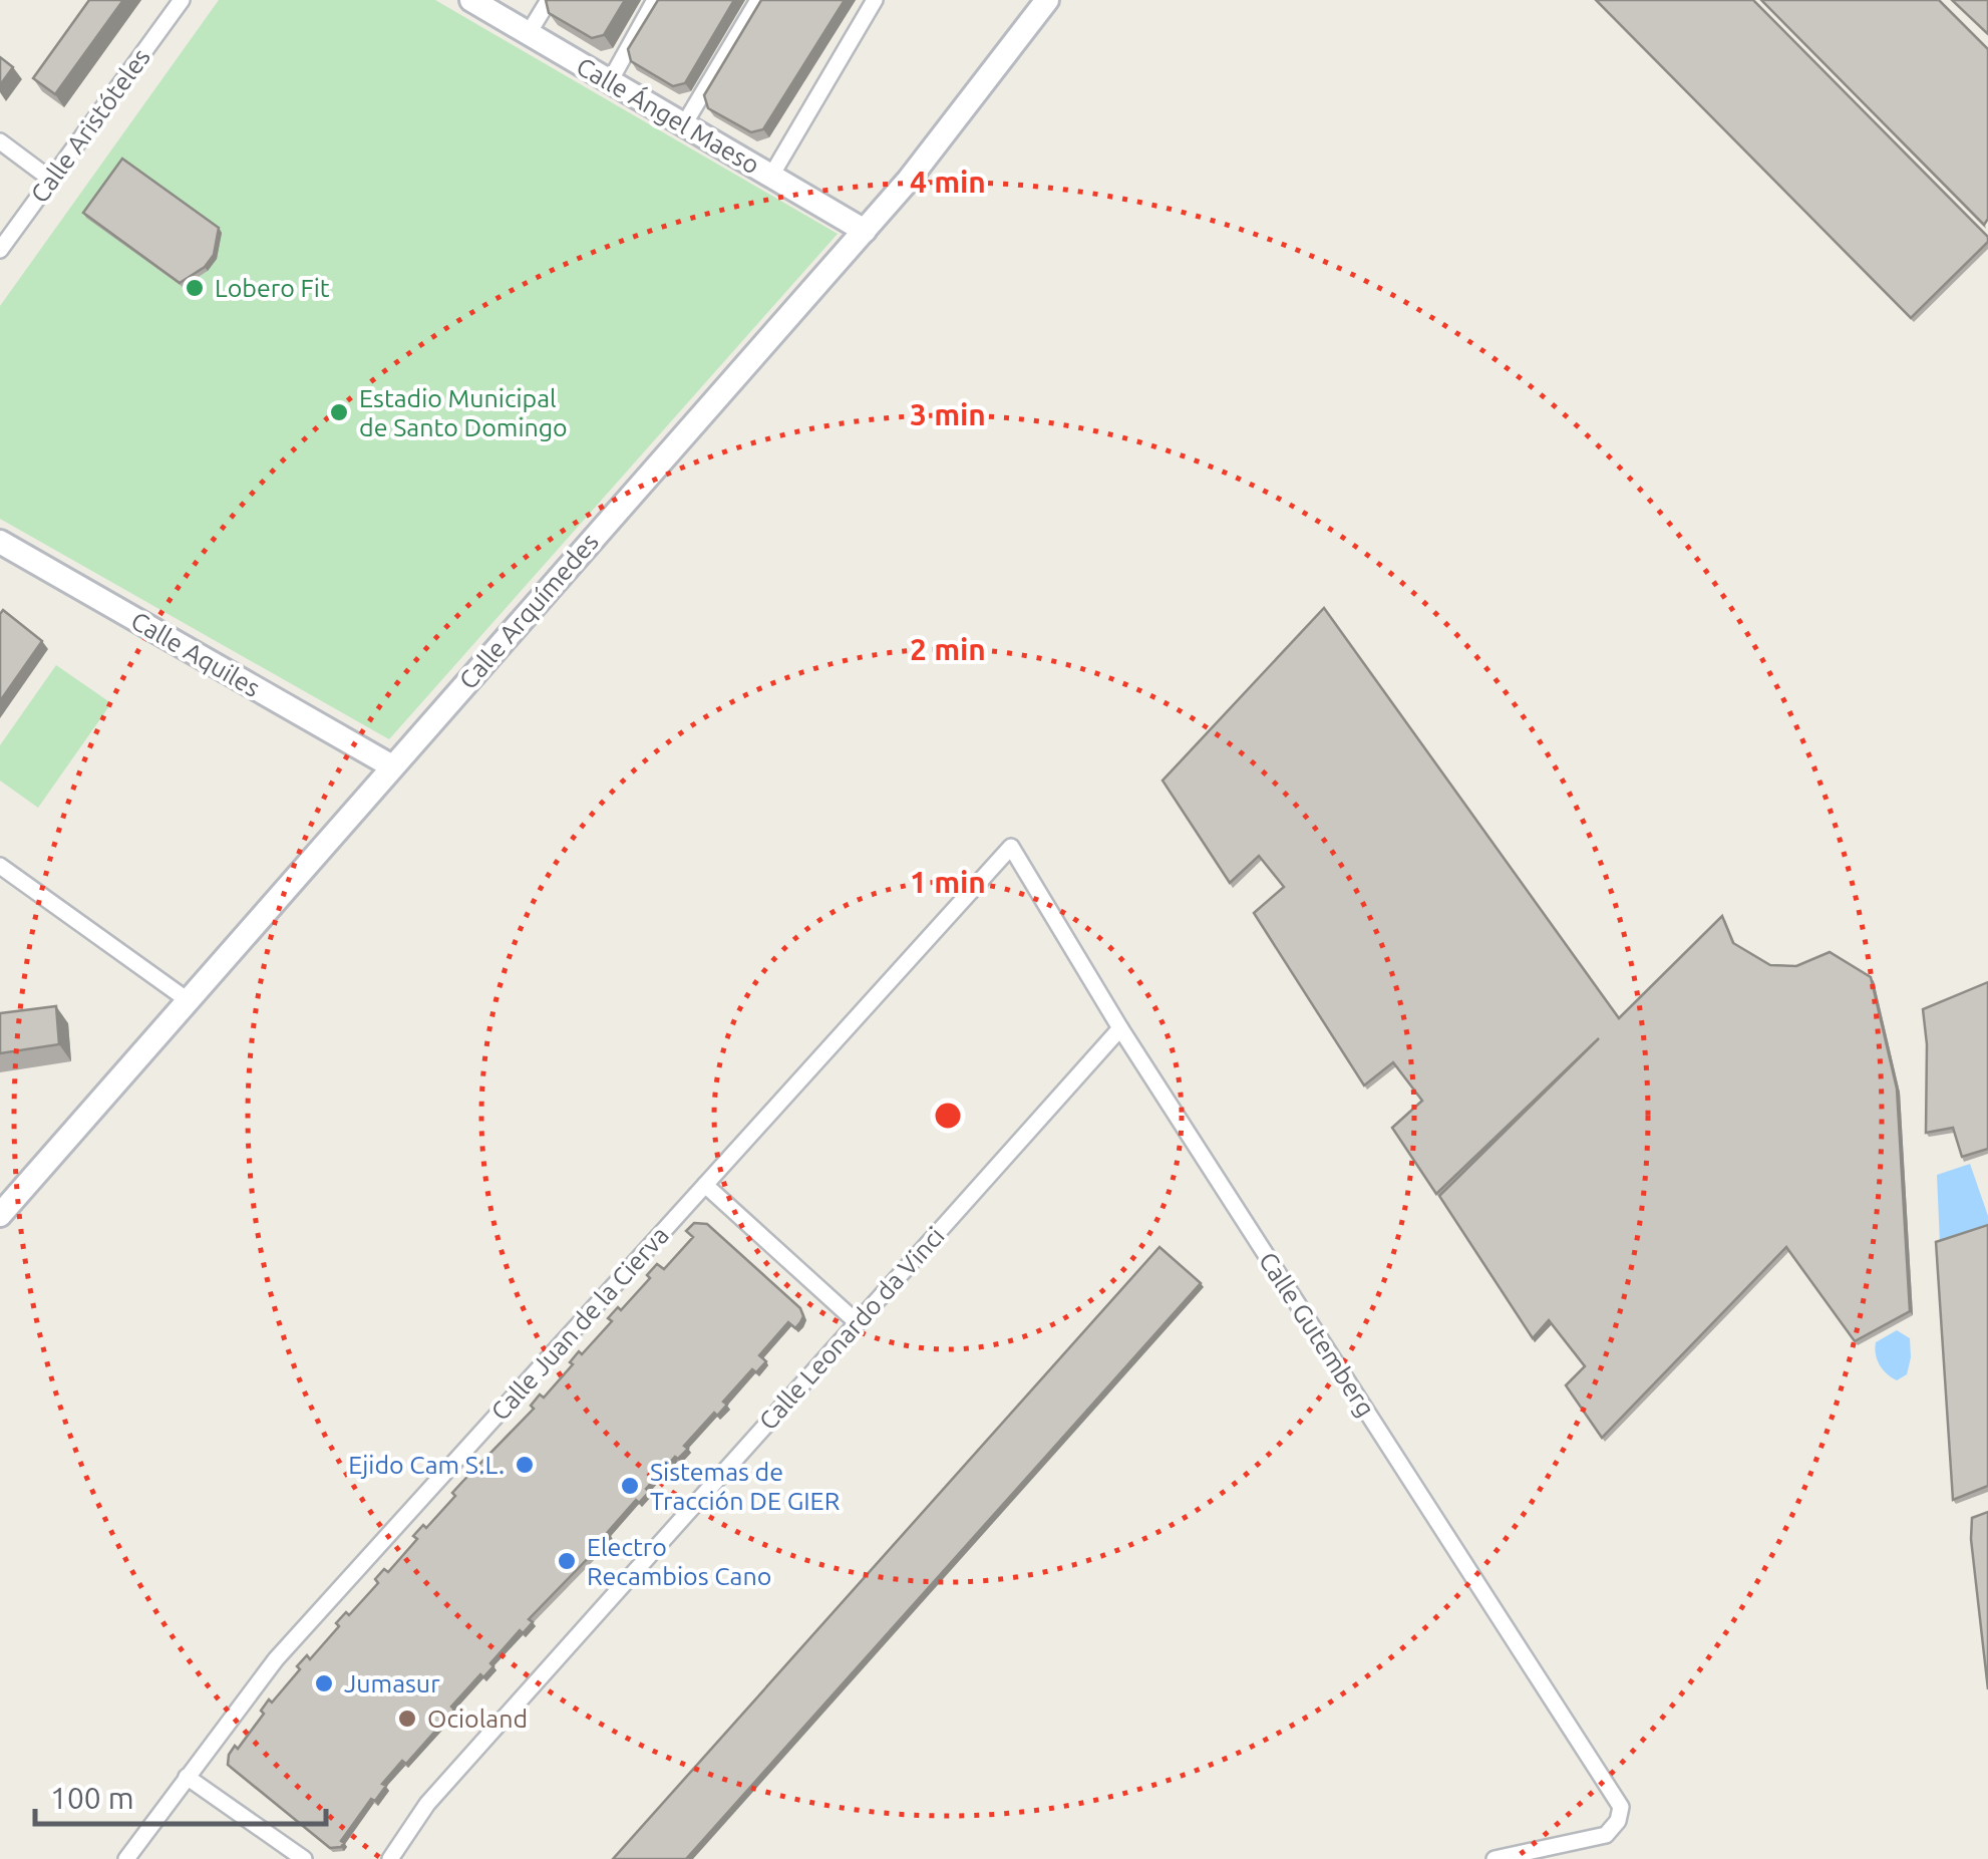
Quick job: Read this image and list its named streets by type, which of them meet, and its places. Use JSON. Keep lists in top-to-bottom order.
{
  "streets": {
    "street": [
      "Calle Ángel Maeso",
      "Calle Aristóteles",
      "Calle Arquímedes",
      "Calle Aquiles",
      "Calle Juan de la Cierva",
      "Calle Leonardo da Vinci",
      "Calle Gutemberg"
    ]
  },
  "crossings": [
    ["Calle Ángel Maeso", "Calle Arquímedes"],
    ["Calle Arquímedes", "Calle Aquiles"],
    ["Calle Juan de la Cierva", "Calle Gutemberg"],
    ["Calle Leonardo da Vinci", "Calle Gutemberg"]
  ],
  "places": [
    "Lobero Fit",
    "Estadio Municipal de Santo Domingo",
    "Ejido Cam S.L.",
    "Sistemas de Tracción DE GIER",
    "Electro Recambios Cano",
    "Jumasur",
    "Ocioland"
  ],
  "scale_bar": "100 m",
  "rings": [
    "4 min",
    "3 min",
    "2 min",
    "1 min"
  ]
}
